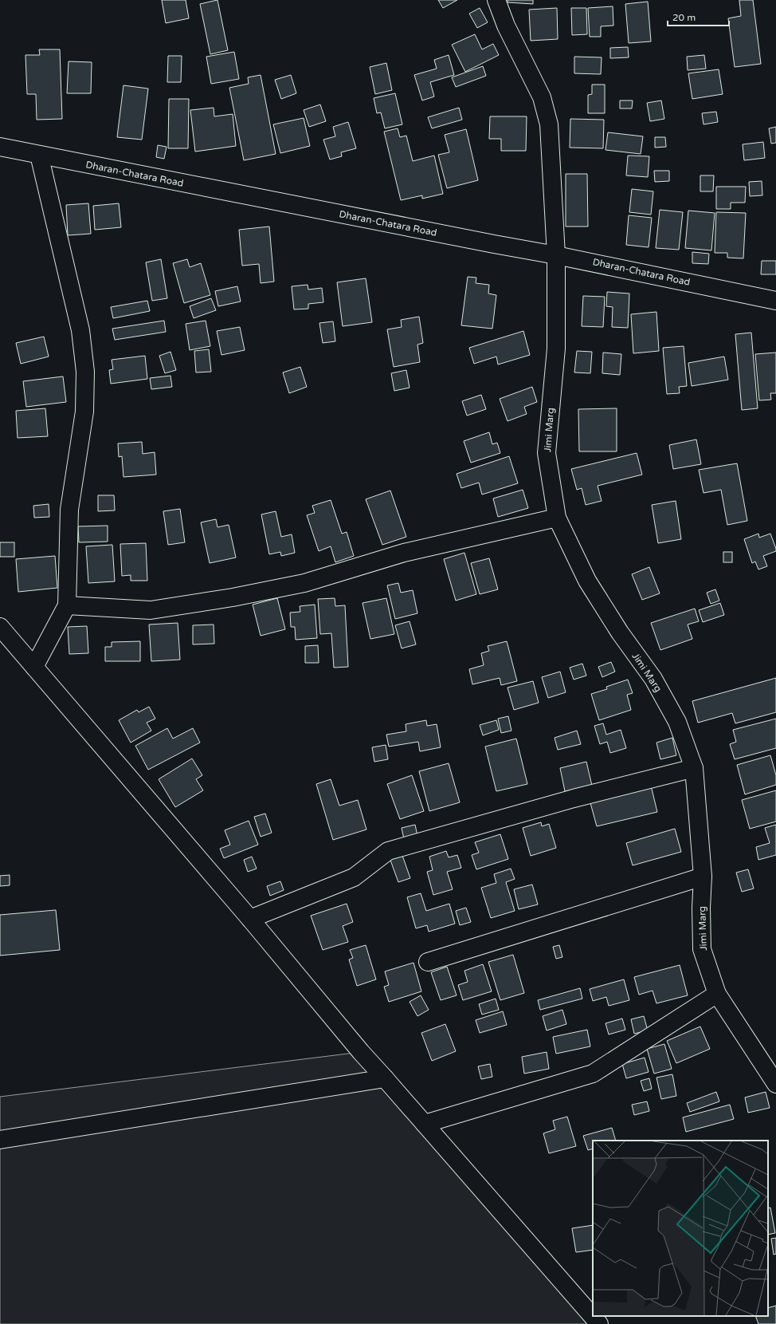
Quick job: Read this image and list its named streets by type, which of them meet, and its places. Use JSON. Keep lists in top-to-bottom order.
{
  "streets": {
    "street": ["Dharan-Chatara Road", "Jimi Marg"]
  },
  "crossings": [
    ["Dharan-Chatara Road", "Jimi Marg"]
  ],
  "scale_bar": "20 m"
}
